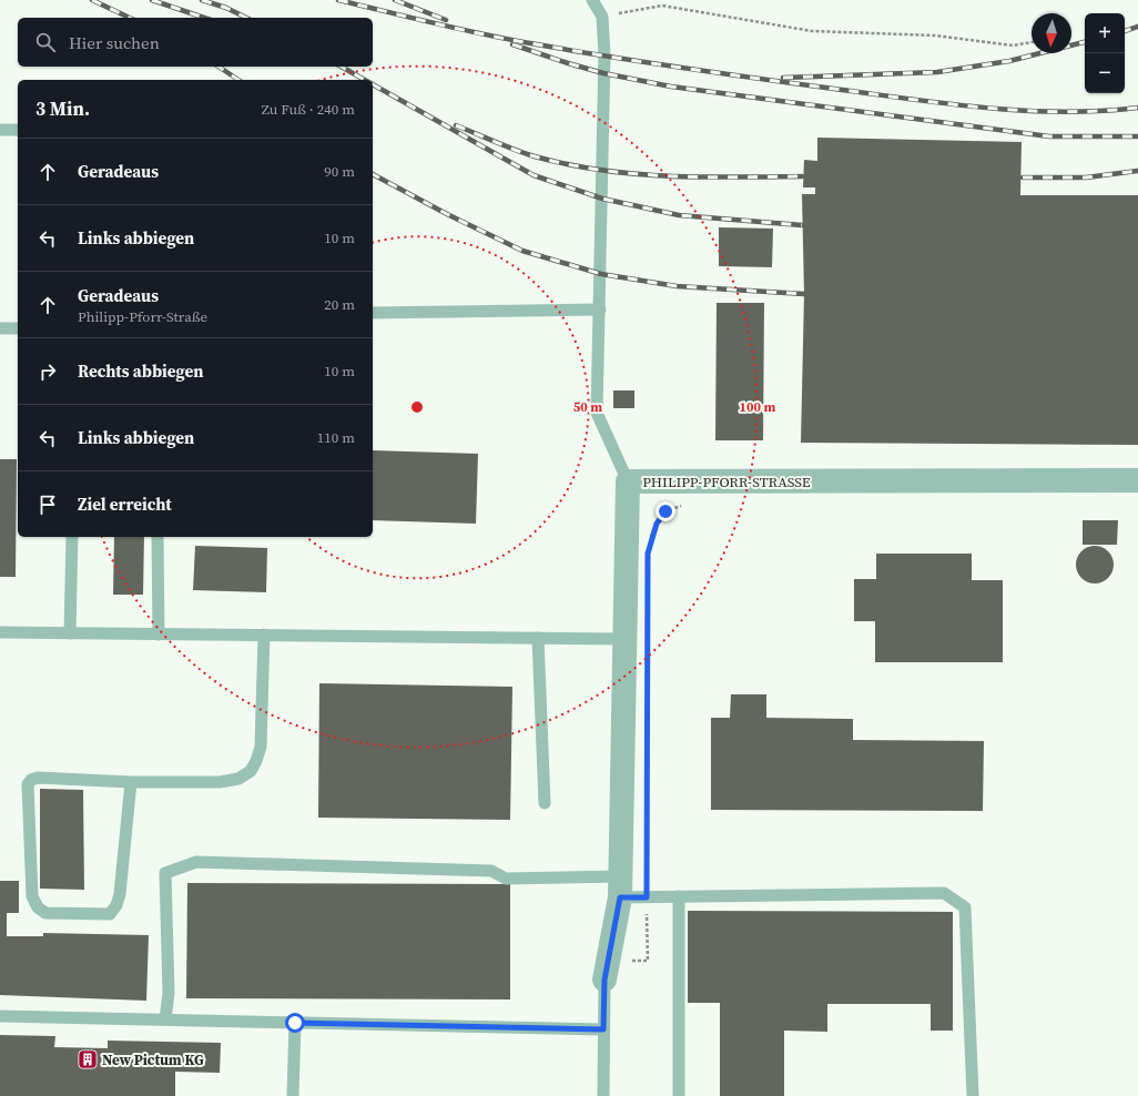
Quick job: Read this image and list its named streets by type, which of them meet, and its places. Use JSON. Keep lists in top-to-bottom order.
{
  "streets": {
    "street": ["PHILIPP-PFORR-STRASSE"]
  },
  "places": {
    "building": ["New Pictum KG"]
  },
  "north": "bottom",
  "page": {
    "map_buttons": ["+", "−"],
    "search": "Hier suchen",
    "heading": ["3 Min.", "Zu Fuß · 240 m"],
    "list": [
      ["Geradeaus", "90 m"],
      ["Links abbiegen", "10 m"],
      ["Geradeaus", "Philipp-Pforr-Straße", "20 m"],
      ["Rechts abbiegen", "10 m"],
      ["Links abbiegen", "110 m"],
      "Ziel erreicht"
    ]
  },
  "rings": ["50 m", "100 m"]
}
